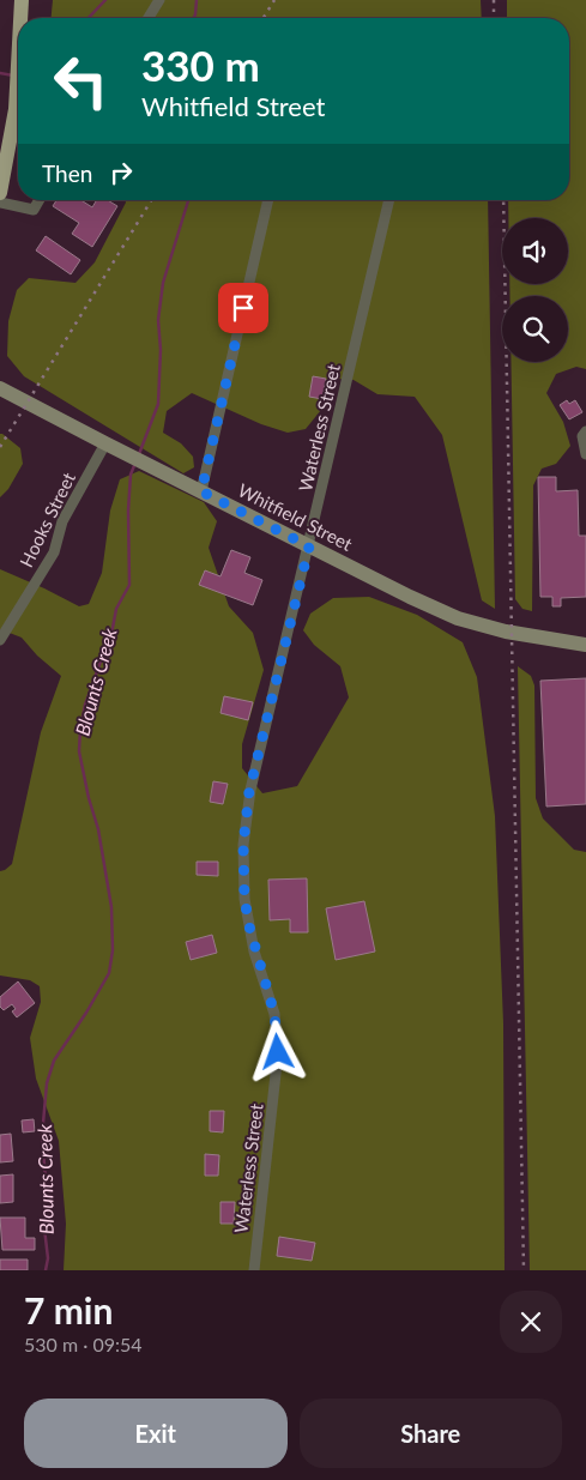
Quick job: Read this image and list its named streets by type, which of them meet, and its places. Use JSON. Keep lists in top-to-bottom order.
{
  "streets": {
    "main road": ["Whitfield Street"],
    "street": ["Waterless Street", "Hooks Street"]
  },
  "crossings": [
    ["Waterless Street", "Whitfield Street"],
    ["Whitfield Street", "Hooks Street"]
  ],
  "water": ["Blounts Creek"],
  "page": {
    "turn": ["330 m", "Whitfield Street"],
    "then": "Then",
    "heading": ["7 min", "530 m · 09:54"],
    "buttons": ["Exit", "Share"]
  }
}
